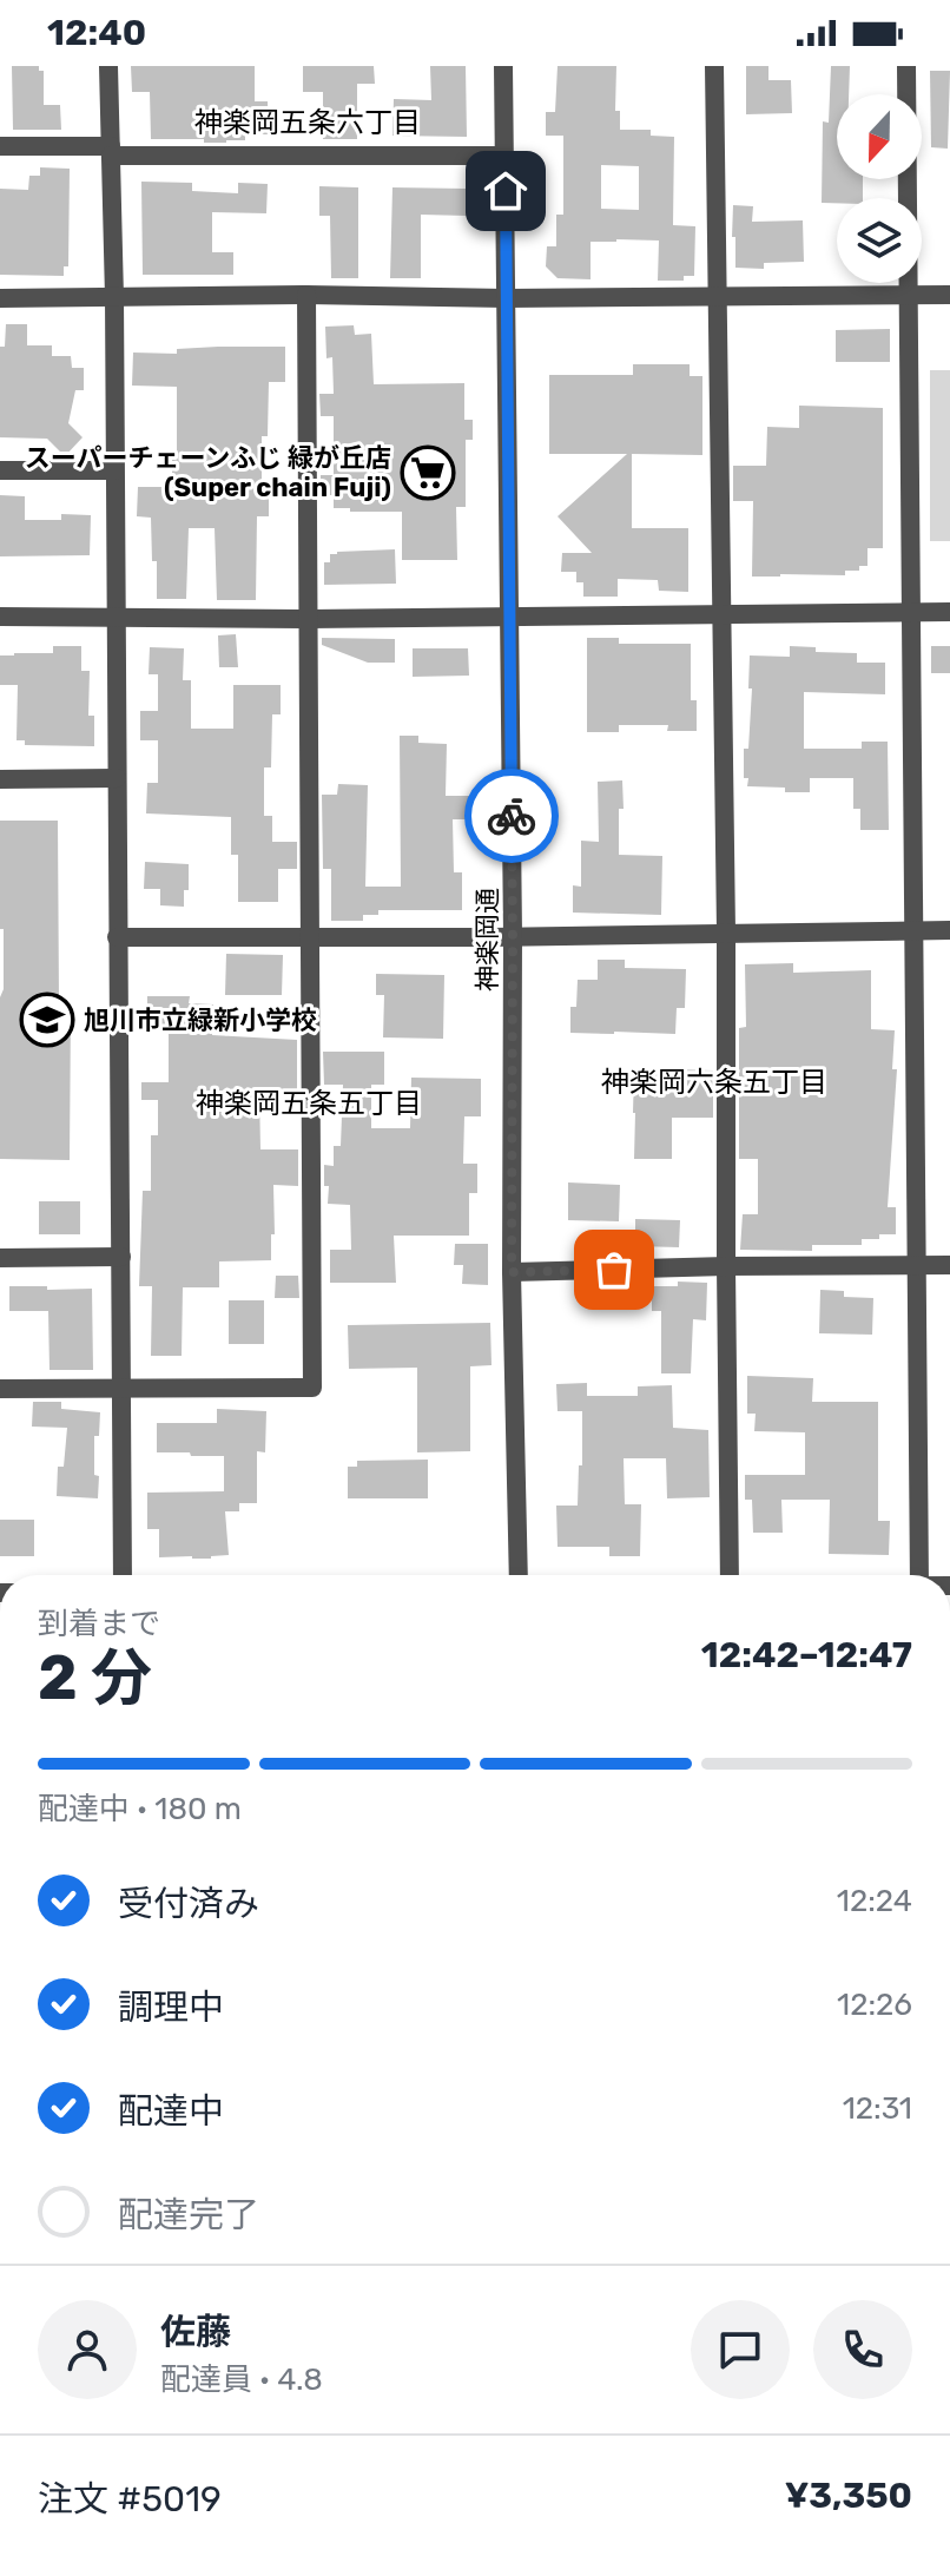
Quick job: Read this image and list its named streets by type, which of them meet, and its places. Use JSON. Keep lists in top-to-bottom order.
{
  "streets": {
    "street": ["神楽岡通"]
  },
  "districts": ["神楽岡五条六丁目", "神楽岡六条五丁目", "神楽岡五条五丁目"],
  "places": {
    "supermarket": ["スーパーチェーンふじ 緑が丘店 (Super chain Fuji)"],
    "school or university": ["旭川市立緑新小学校"]
  },
  "north": "bottom",
  "page": {
    "status": "12:40",
    "heading": ["2 分", "到着まで", "12:42–12:47"],
    "panel": [
      "佐藤",
      "配達員 · 4.8",
      "注文 #5019",
      "¥3,350"
    ],
    "bar": "配達中 · 180 m",
    "list": [
      ["受付済み", "12:24"],
      ["調理中", "12:26"],
      ["配達中", "12:31"],
      "配達完了"
    ]
  }
}
